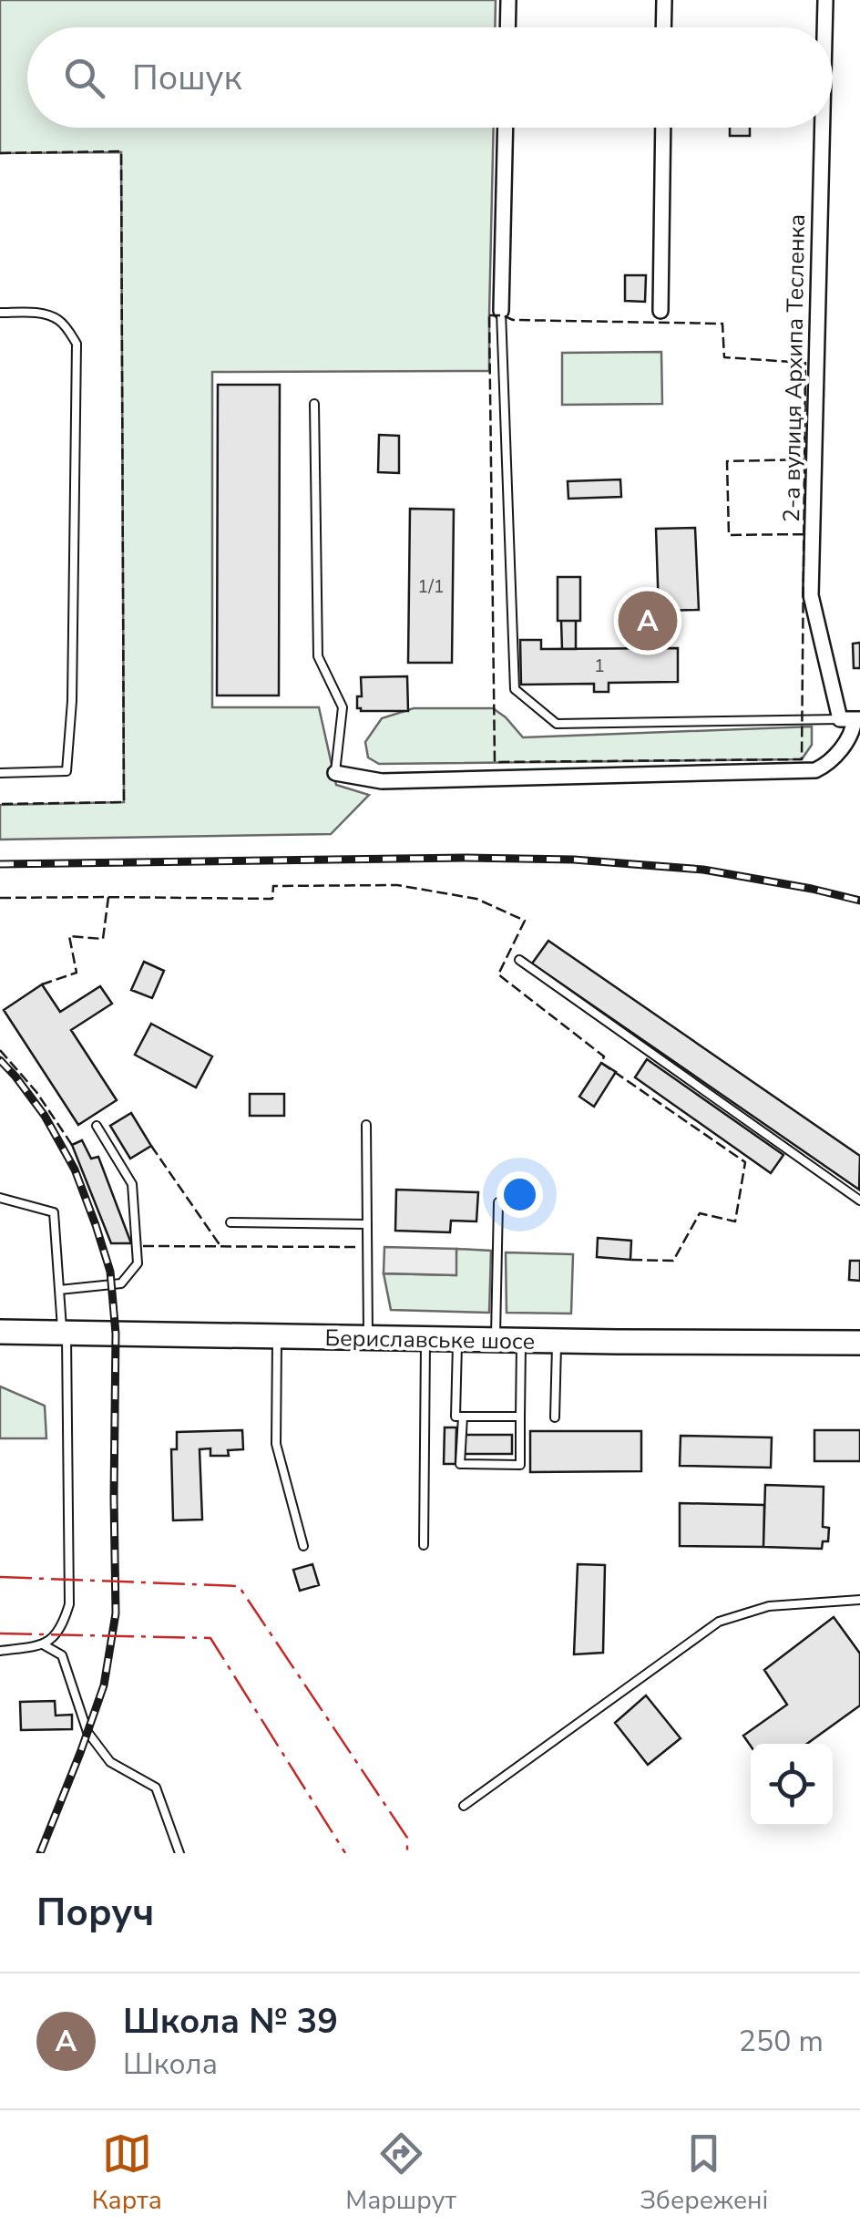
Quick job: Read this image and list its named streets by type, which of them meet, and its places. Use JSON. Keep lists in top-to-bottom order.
{
  "streets": {
    "main road": ["Бериславське шосе"],
    "street": ["2-а вулиця Архипа Тесленка"]
  },
  "house_numbers": ["1/1", "1"],
  "page": {
    "search": "Пошук",
    "pins": "A",
    "heading": "Поруч",
    "list": [
      {
        "mark": "A",
        "name": "Школа № 39",
        "note": "Школа",
        "value": "250 m"
      }
    ],
    "nav": ["Карта", "Маршрут", "Збережені"]
  }
}
